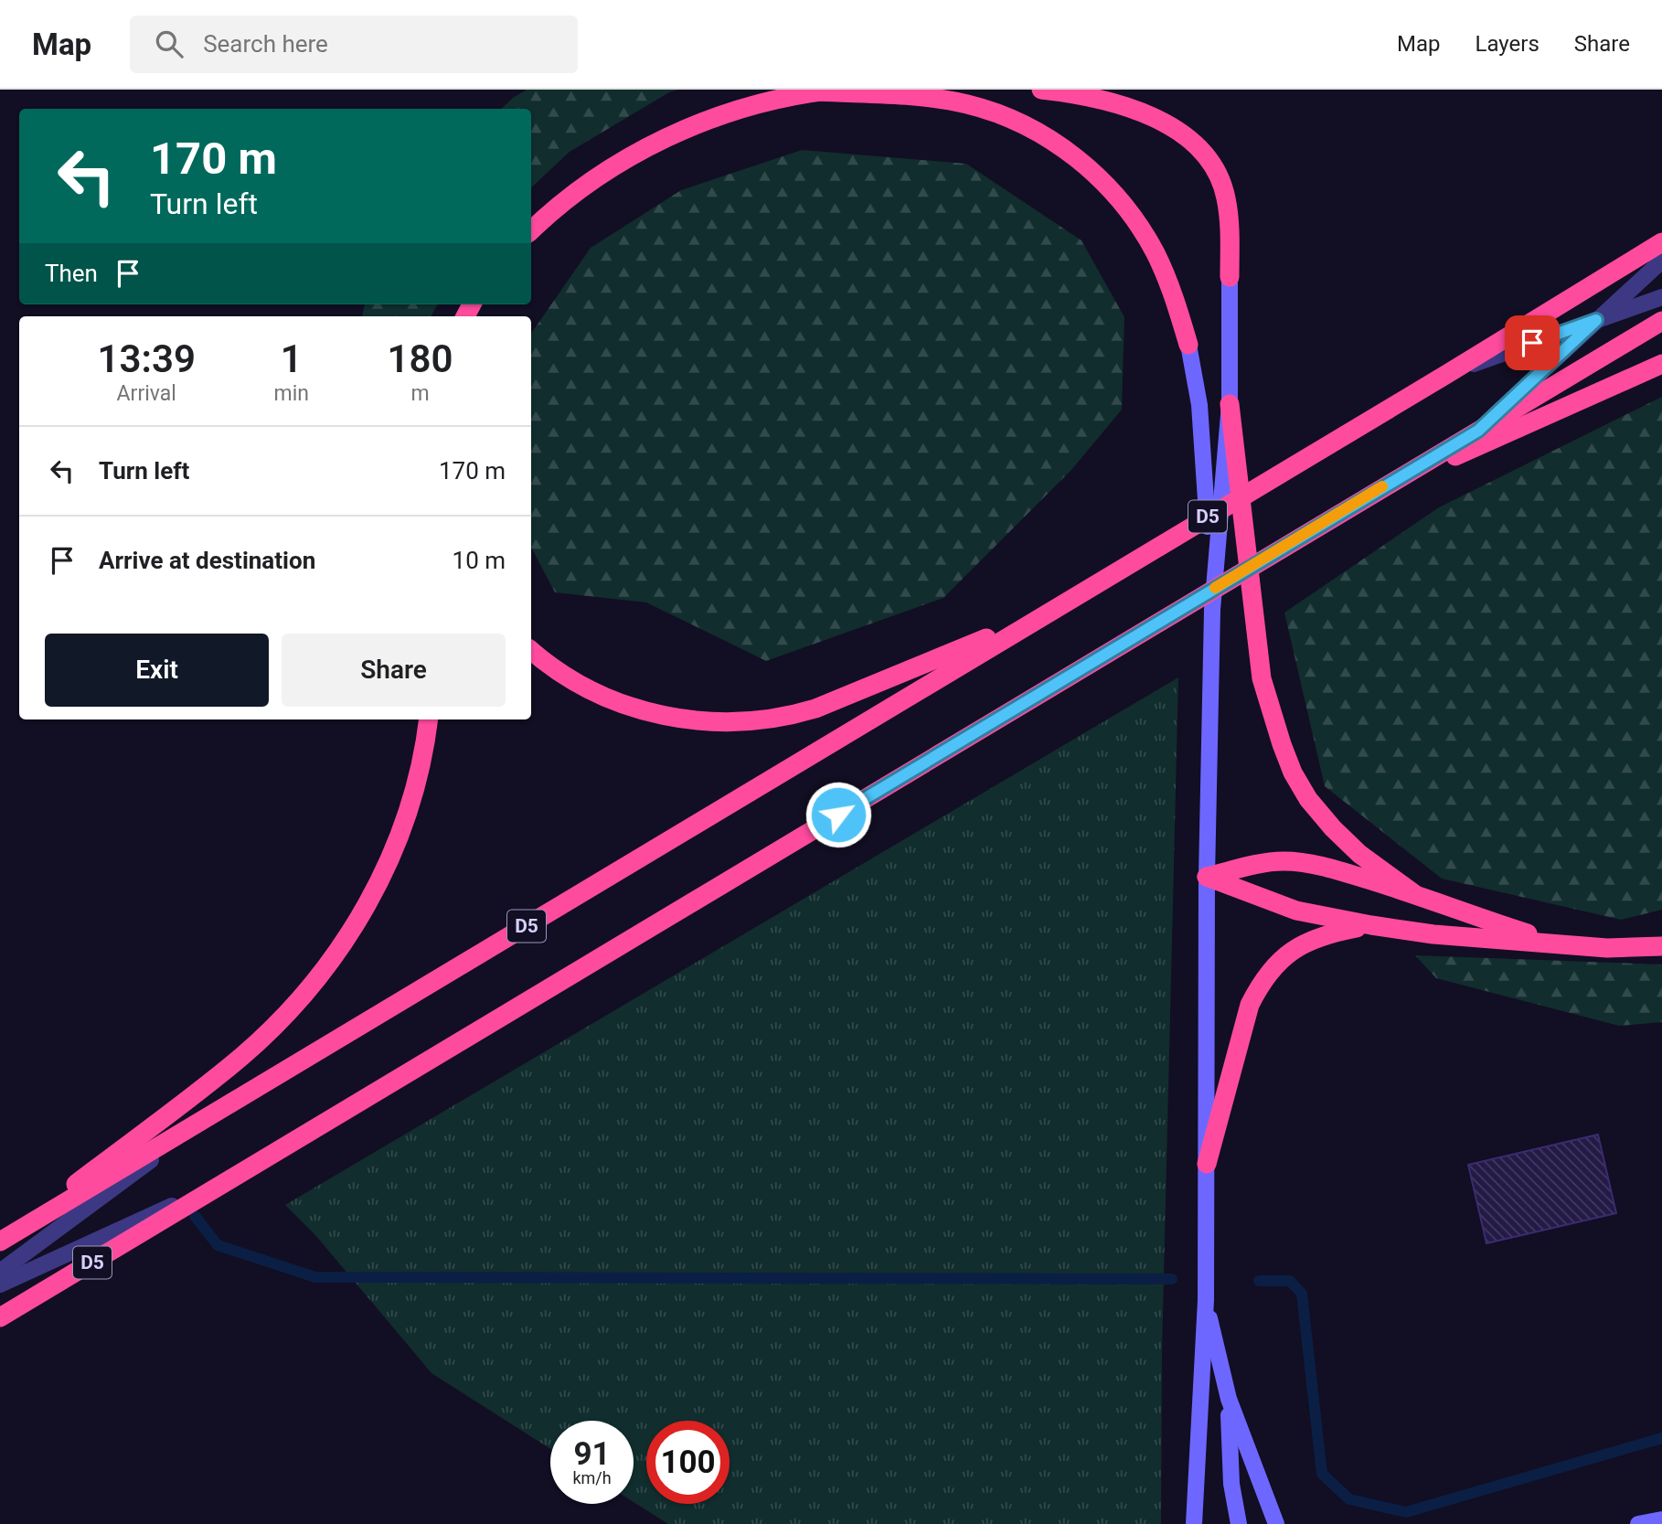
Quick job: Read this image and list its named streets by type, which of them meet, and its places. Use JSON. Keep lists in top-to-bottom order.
{
  "streets": {
    "highway": ["D5"]
  },
  "page": {
    "header": "Map",
    "search": "Search here",
    "nav": ["Map", "Layers", "Share"],
    "turn": ["170 m", "Turn left"],
    "then": "Then",
    "eta": [
      "13:39",
      "Arrival",
      "1",
      "min",
      "180",
      "m"
    ],
    "list": [
      {
        "name": "Turn left",
        "value": "170 m"
      },
      {
        "name": "Arrive at destination",
        "value": "10 m"
      }
    ],
    "buttons": ["Exit", "Share"],
    "speed": "91 km/h",
    "limit": "100"
  }
}
